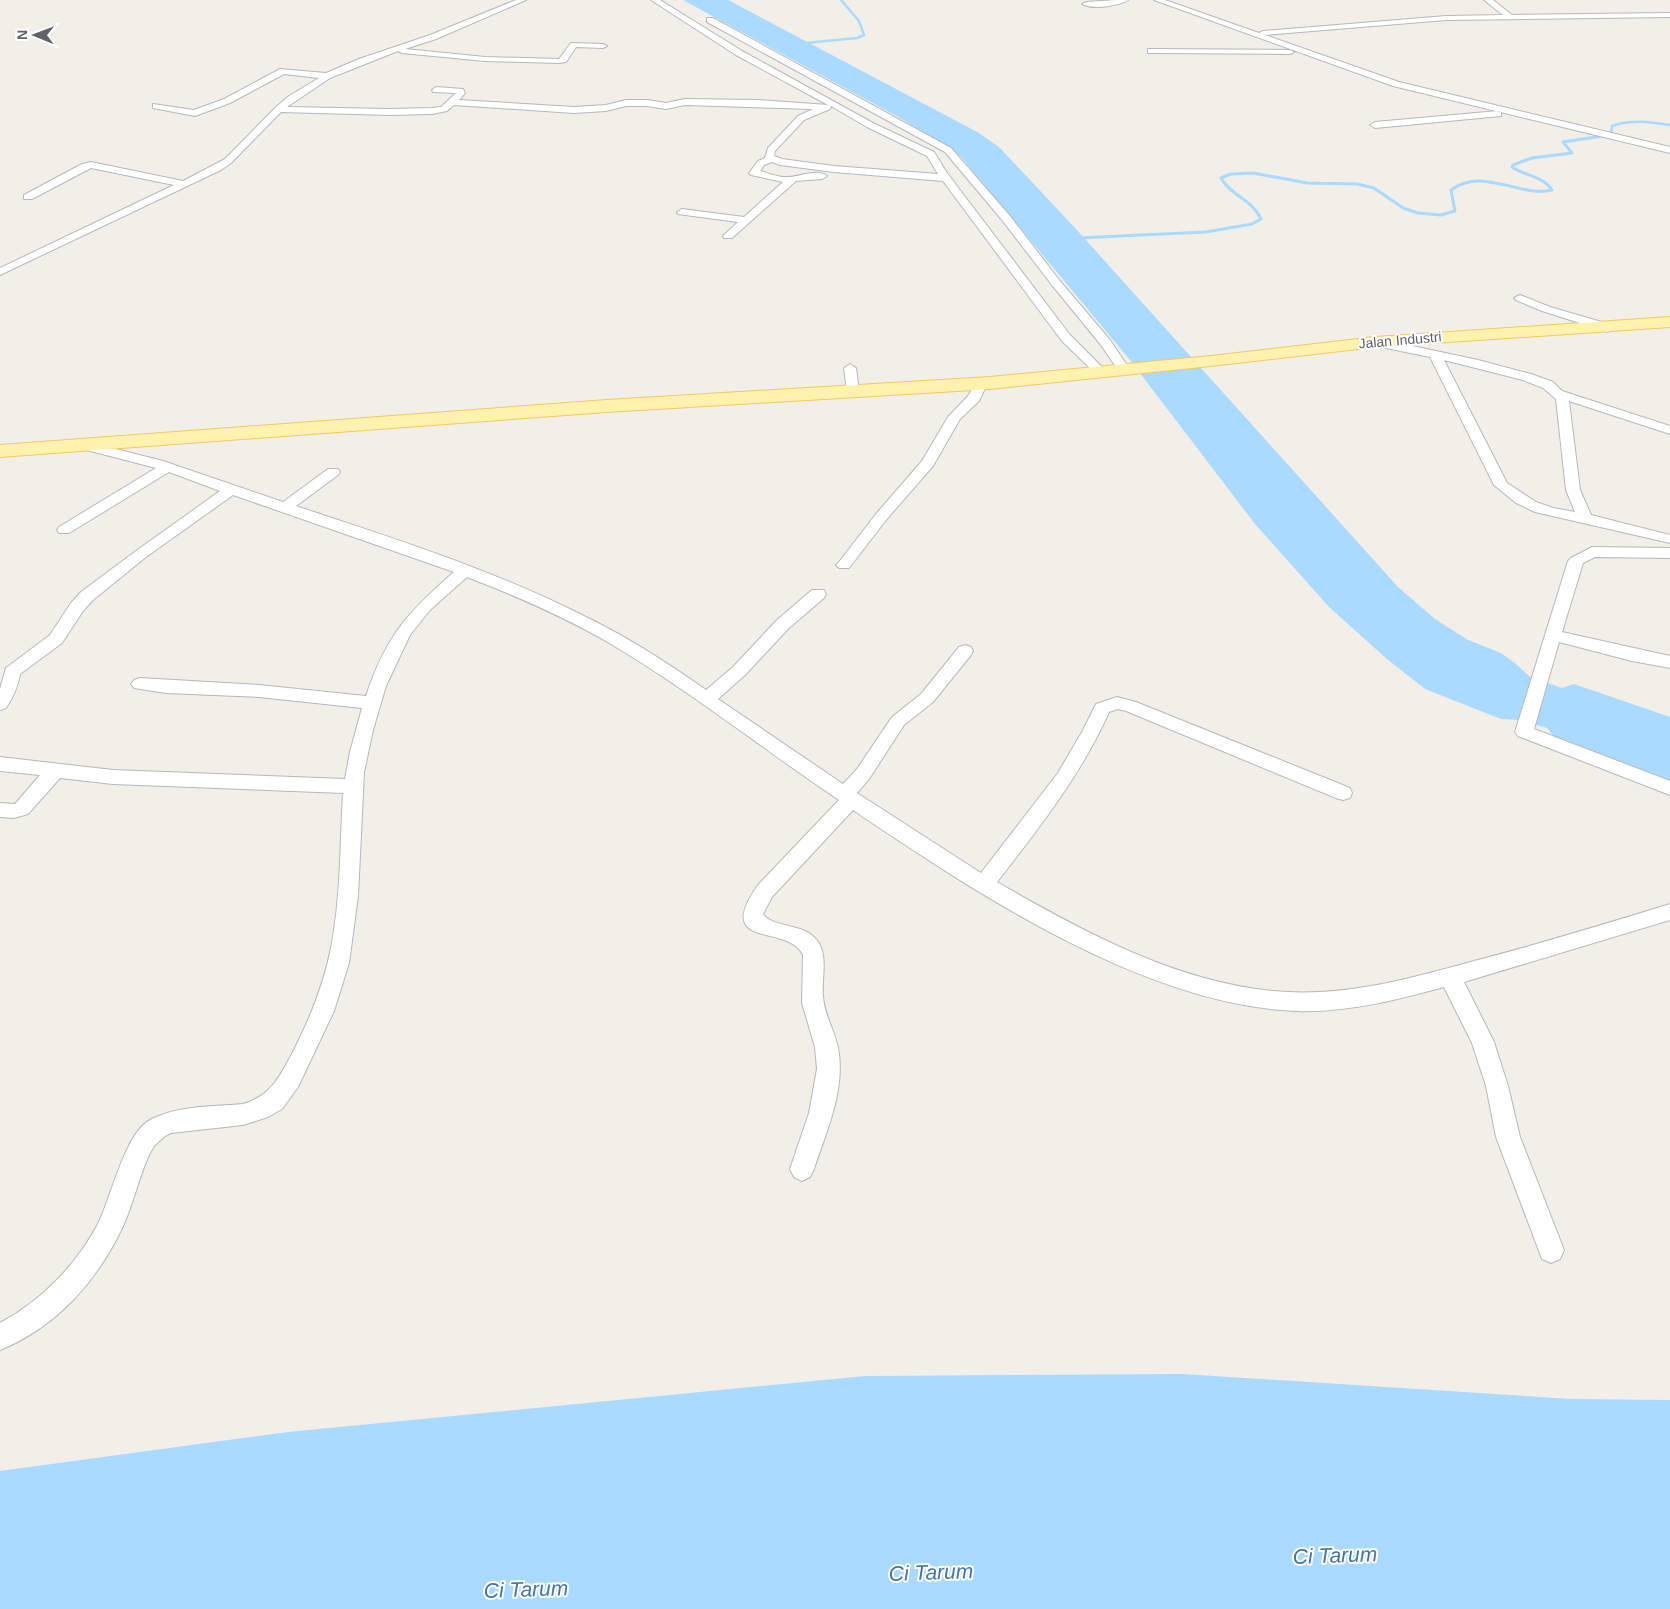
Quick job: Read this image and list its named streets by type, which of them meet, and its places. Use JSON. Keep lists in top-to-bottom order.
{
  "streets": {
    "main road": ["Jalan Industri"]
  },
  "water": ["Ci Tarum"],
  "north": "left"
}
